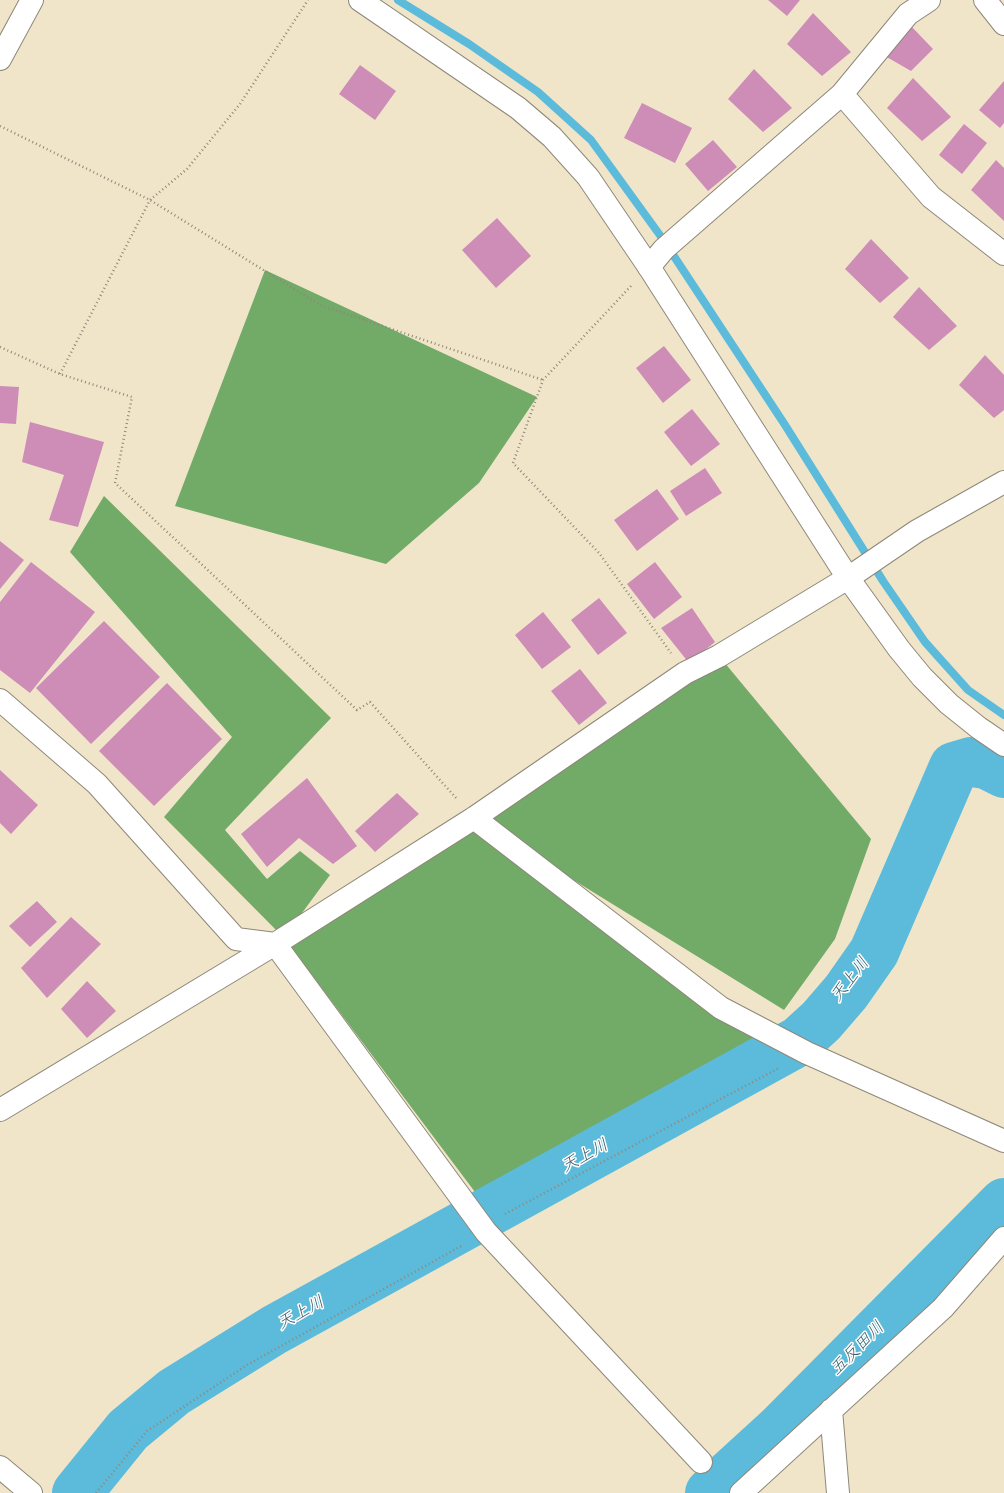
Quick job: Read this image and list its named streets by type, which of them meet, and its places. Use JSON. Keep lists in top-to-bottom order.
{
  "water": ["天上川", "五反田川"]
}
